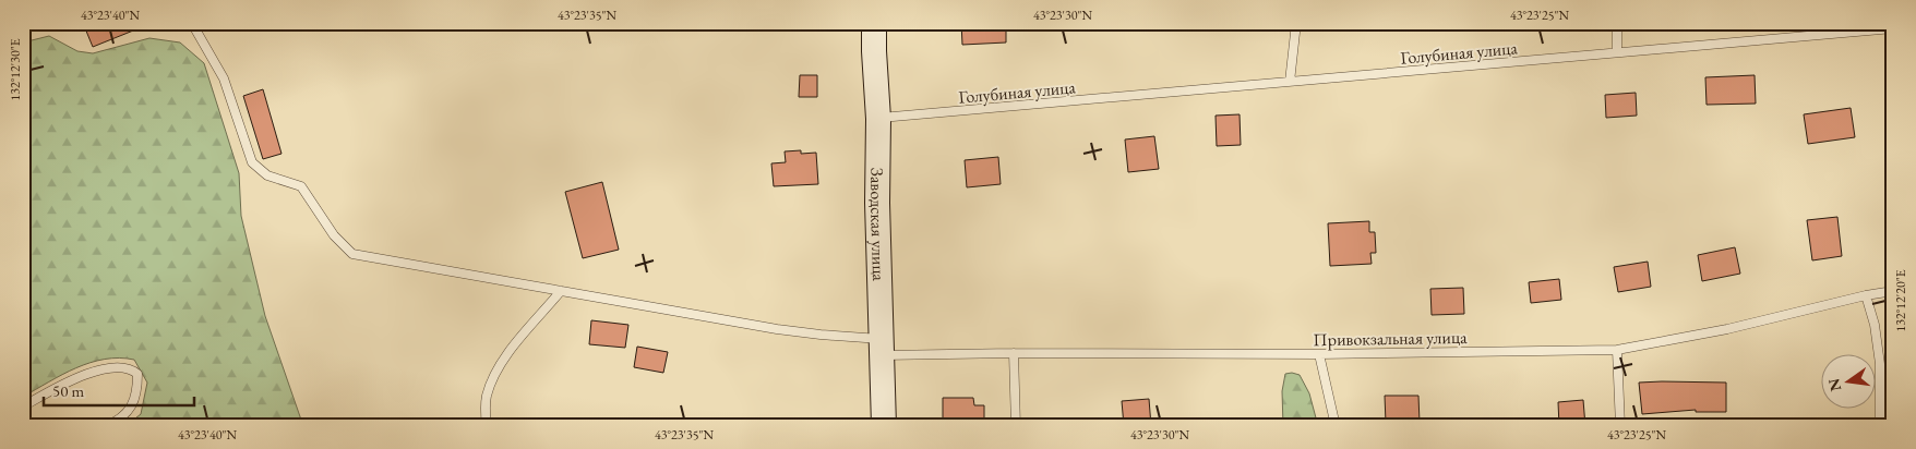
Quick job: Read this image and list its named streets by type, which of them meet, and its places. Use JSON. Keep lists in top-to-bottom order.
{
  "streets": {
    "street": ["Заводская улица"],
    "lane": ["Голубиная улица", "Привокзальная улица"]
  },
  "crossings": [
    ["Голубиная улица", "Заводская улица"],
    ["Заводская улица", "Привокзальная улица"]
  ],
  "scale_bar": "50 m",
  "north": "left",
  "coordinates": [
    "43°23'40\"N",
    "43°23'35\"N",
    "43°23'30\"N",
    "43°23'25\"N",
    "132°12'30\"E",
    "132°12'20\"E"
  ]
}
